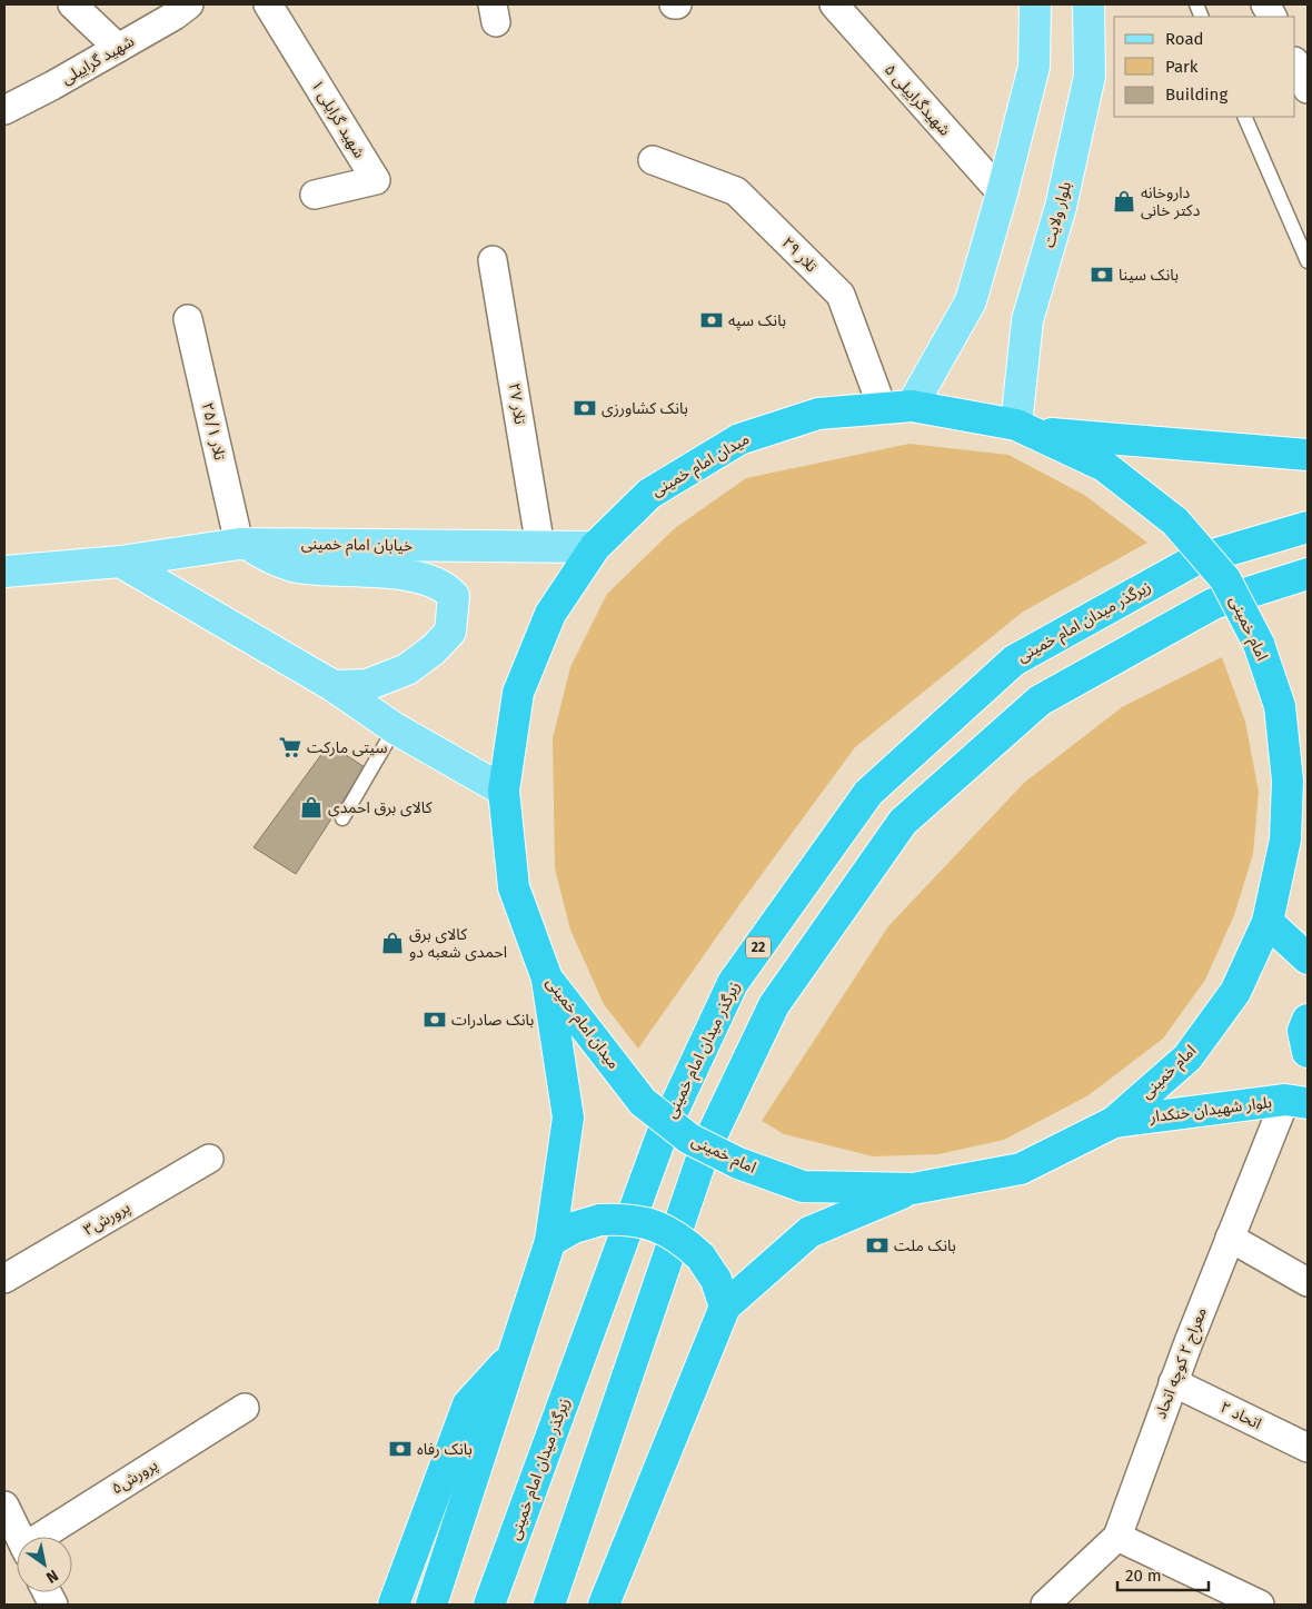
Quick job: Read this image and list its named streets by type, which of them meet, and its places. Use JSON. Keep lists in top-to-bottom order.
{
  "streets": {
    "highway": [
      "میدان امام خمینی",
      "زیرگذر میدان امام خمینی",
      "امام خمینی",
      "22",
      "بلوار شهیدان خنکدار"
    ],
    "main road": ["بلوار ولایت", "خیابان امام خمینی"],
    "street": [
      "شهید گراییلی",
      "شهیدگراییلی ۵",
      "شهید گرایلی ۱",
      "تلار ۲۹",
      "تلار ۲۷",
      "تلار ۲۵/۱",
      "پرورش۳",
      "معراج ۲ کوچه اتحاد",
      "اتحاد ۲",
      "پرورش۵"
    ]
  },
  "crossings": [
    ["بلوار ولایت", "میدان امام خمینی"],
    ["تلار ۲۹", "میدان امام خمینی"],
    ["تلار ۲۷", "خیابان امام خمینی"],
    ["تلار ۲۵/۱", "خیابان امام خمینی"],
    ["میدان امام خمینی", "خیابان امام خمینی"],
    ["میدان امام خمینی", "امام خمینی"],
    ["امام خمینی", "بلوار شهیدان خنکدار"],
    ["بلوار شهیدان خنکدار", "معراج ۲ کوچه اتحاد"],
    ["معراج ۲ کوچه اتحاد", "اتحاد ۲"]
  ],
  "places": {
    "shop": ["داروخانه دکتر خانی", "کالای برق احمدی", "کالای برق احمدی شعبه دو"],
    "bank": [
      "بانک سینا",
      "بانک سپه",
      "بانک کشاورزی",
      "بانک صادرات",
      "بانک ملت",
      "بانک رفاه"
    ],
    "supermarket": ["سیتی مارکت"]
  },
  "legend": ["Road", "Park", "Building"],
  "scale_bar": "20 m",
  "north": "bottom right"
}
